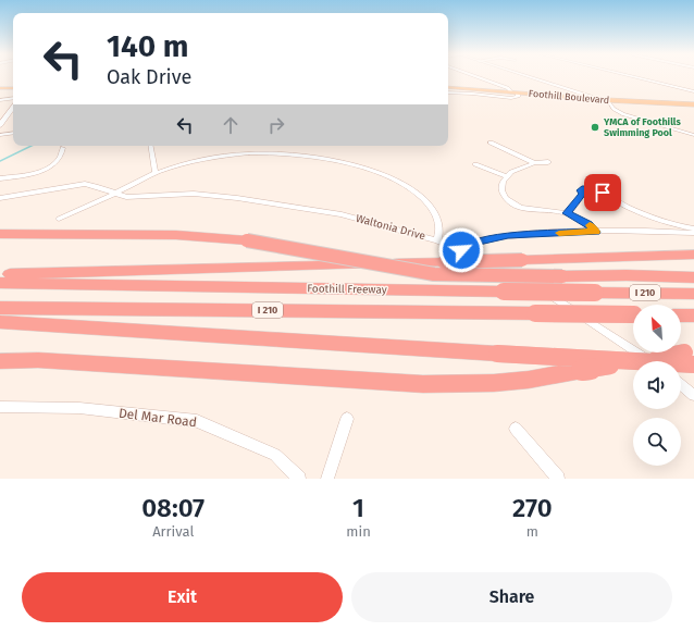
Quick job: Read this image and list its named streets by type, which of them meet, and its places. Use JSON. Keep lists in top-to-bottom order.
{
  "streets": {
    "highway": ["Foothill Freeway", "I 210"],
    "main road": ["Foothill Boulevard"],
    "street": ["Waltonia Drive", "Del Mar Road"]
  },
  "places": ["YMCA of Foothills Swimming Pool"],
  "north": "top left",
  "page": {
    "turn": ["140 m", "Oak Drive"],
    "eta": [
      "08:07",
      "Arrival",
      "1",
      "min",
      "270",
      "m"
    ],
    "buttons": ["Exit", "Share"]
  }
}
